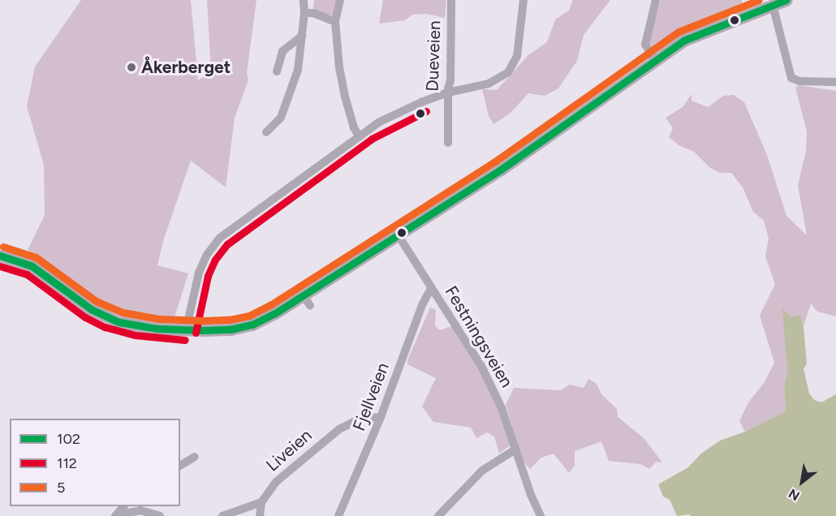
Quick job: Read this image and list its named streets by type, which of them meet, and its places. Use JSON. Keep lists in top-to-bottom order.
{
  "streets": {
    "street": [
      "Dueveien",
      "Festningsveien",
      "Fjellveien",
      "Liveien"
    ]
  },
  "crossings": [
    ["Festningsveien", "Fjellveien"],
    ["Fjellveien", "Liveien"]
  ],
  "places": ["Åkerberget"],
  "lines": ["transit line 102", "transit line 5", "transit line 112"],
  "legend": ["102", "112", "5"],
  "north": "bottom left"
}
